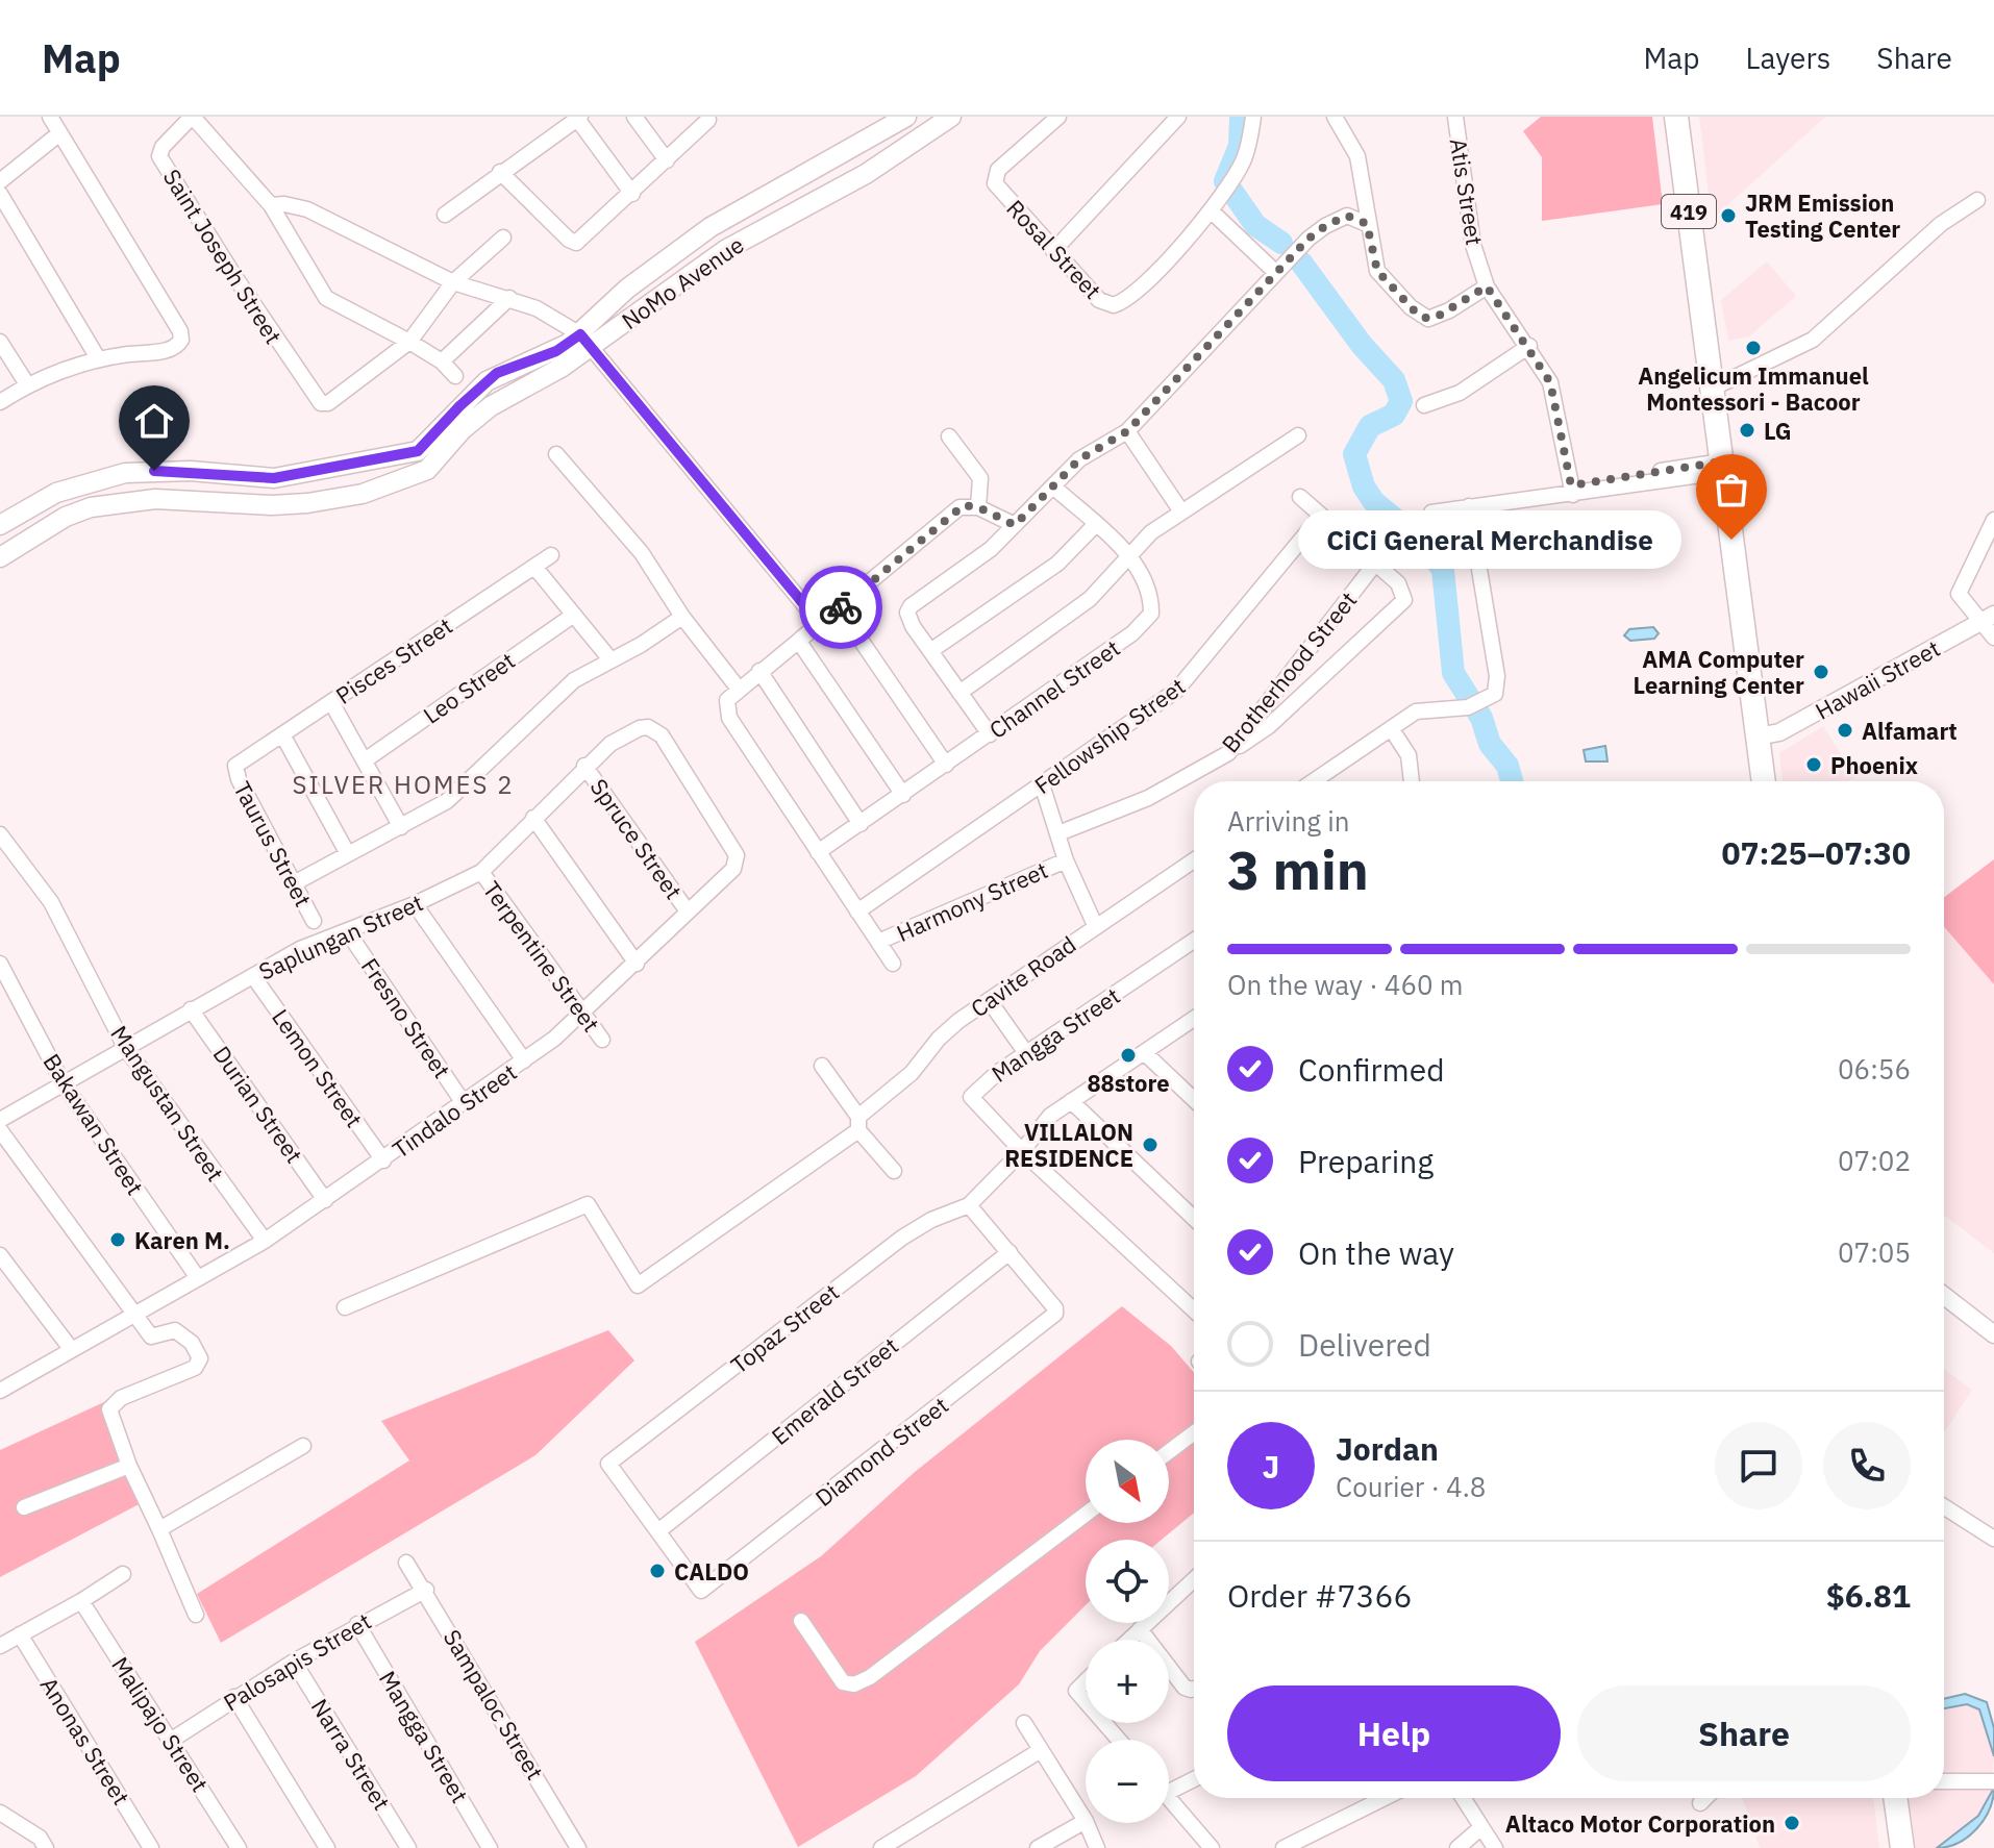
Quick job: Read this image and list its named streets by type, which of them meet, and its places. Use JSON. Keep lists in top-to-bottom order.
{
  "streets": {
    "highway": ["419"],
    "main road": ["NoMo Avenue"],
    "street": [
      "Atis Street",
      "Rosal Street",
      "Saint Joseph Street",
      "Pisces Street",
      "Brotherhood Street",
      "Hawaii Street",
      "Leo Street",
      "Channel Street",
      "Fellowship Street",
      "Spruce Street",
      "Taurus Street",
      "Harmony Street",
      "Saplungan Street",
      "Terpentine Street",
      "Cavite Road",
      "Fresno Street",
      "Mangga Street",
      "Lemon Street",
      "Mangustan Street",
      "Durian Street",
      "Tindalo Street",
      "Bakawan Street",
      "Topaz Street",
      "Emerald Street",
      "Diamond Street",
      "Palosapis Street",
      "Sampaloc Street",
      "Malipajo Street",
      "Anonas Street",
      "Narra Street"
    ]
  },
  "crossings": [
    ["419", "Hawaii Street"],
    ["Pisces Street", "Taurus Street"],
    ["Spruce Street", "Saplungan Street"],
    ["Spruce Street", "Tindalo Street"],
    ["Saplungan Street", "Terpentine Street"],
    ["Saplungan Street", "Fresno Street"],
    ["Saplungan Street", "Lemon Street"],
    ["Saplungan Street", "Mangustan Street"],
    ["Saplungan Street", "Durian Street"],
    ["Saplungan Street", "Tindalo Street"],
    ["Saplungan Street", "Bakawan Street"],
    ["Terpentine Street", "Tindalo Street"],
    ["Fresno Street", "Tindalo Street"],
    ["Mangga Street", "Palosapis Street"],
    ["Lemon Street", "Tindalo Street"],
    ["Mangustan Street", "Tindalo Street"],
    ["Durian Street", "Tindalo Street"],
    ["Tindalo Street", "Bakawan Street"],
    ["Topaz Street", "Emerald Street"],
    ["Topaz Street", "Diamond Street"],
    ["Emerald Street", "Diamond Street"],
    ["Palosapis Street", "Sampaloc Street"],
    ["Palosapis Street", "Malipajo Street"],
    ["Palosapis Street", "Narra Street"]
  ],
  "districts": ["SILVER HOMES 2"],
  "places": [
    "JRM Emission Testing Center",
    "Angelicum Immanuel Montessori - Bacoor",
    "LG",
    "CiCi General Merchandise",
    "AMA Computer Learning Center",
    "Alfamart",
    "Phoenix",
    "88store",
    "VILLALON RESIDENCE",
    "Karen M.",
    "CALDO",
    "Altaco Motor Corporation"
  ],
  "north": "bottom right",
  "page": {
    "header": "Map",
    "nav": ["Map", "Layers", "Share"],
    "bubble": "CiCi General Merchandise",
    "heading": ["3 min", "Arriving in", "07:25–07:30"],
    "panel": [
      "Jordan",
      "Courier · 4.8",
      "Order #7366",
      "$6.81"
    ],
    "bar": "On the way · 460 m",
    "list": [
      ["Confirmed", "06:56"],
      ["Preparing", "07:02"],
      ["On the way", "07:05"],
      "Delivered"
    ],
    "round": "J",
    "map_buttons": ["+", "−"],
    "buttons": ["Help", "Share"]
  }
}
